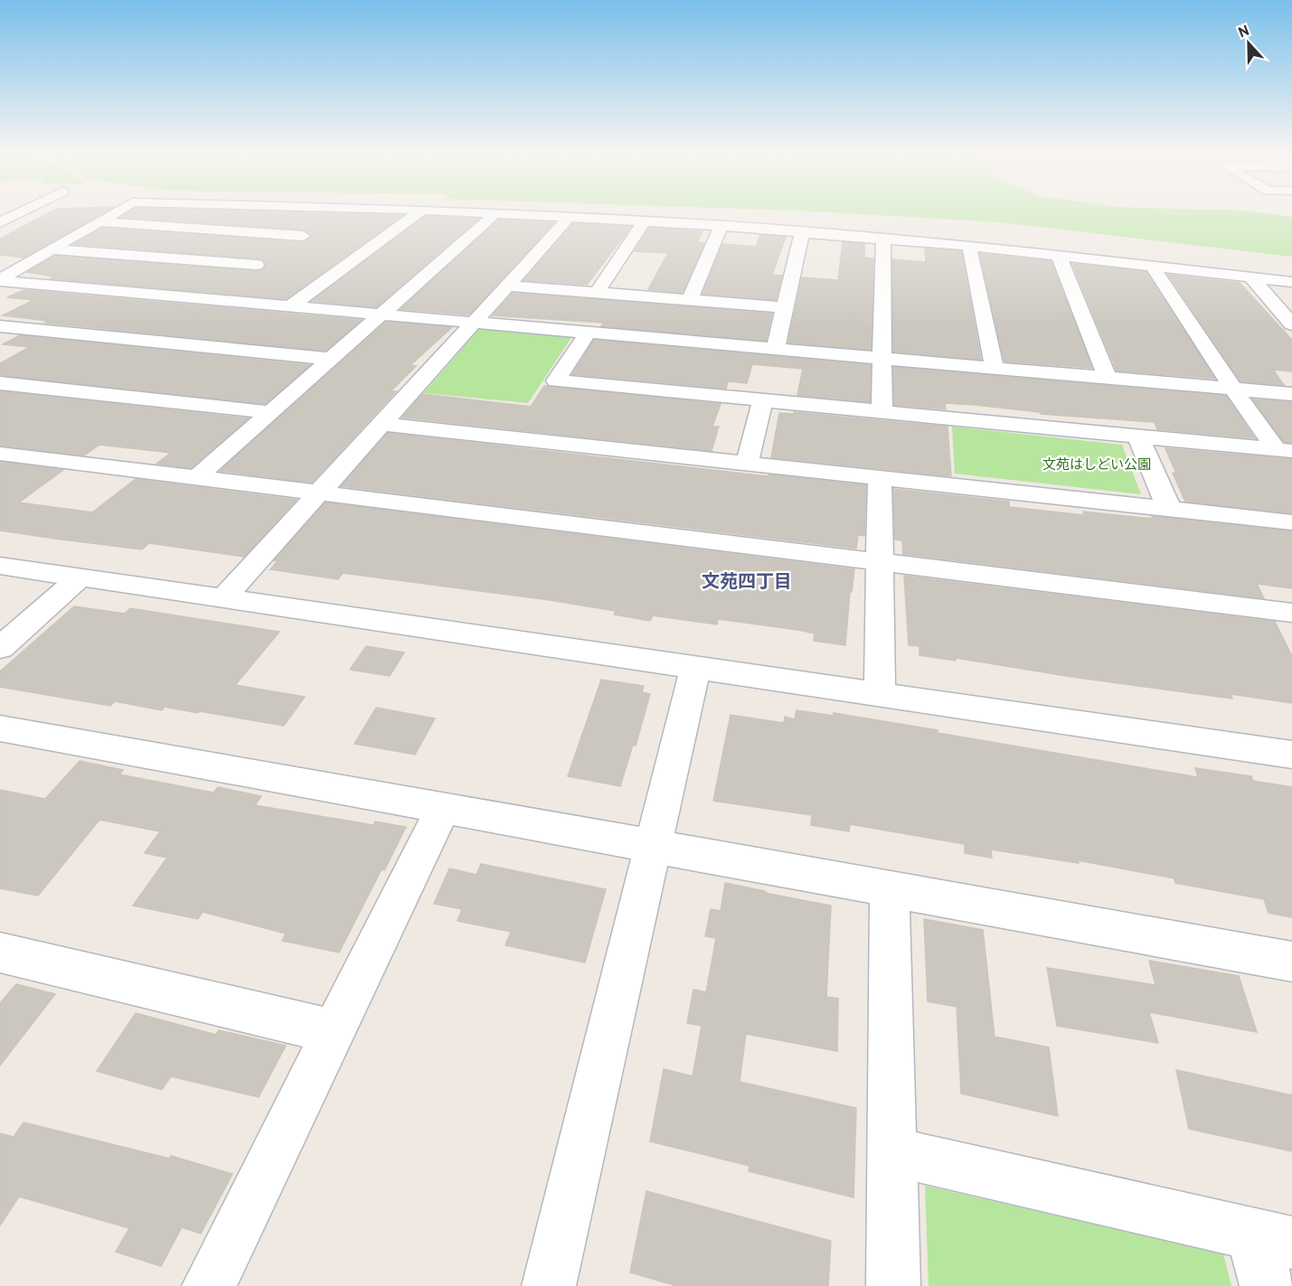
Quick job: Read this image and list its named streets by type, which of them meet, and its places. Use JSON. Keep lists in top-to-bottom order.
{
  "districts": ["文苑四丁目"],
  "parks": ["文苑はしどい公園"],
  "north": "top"
}
